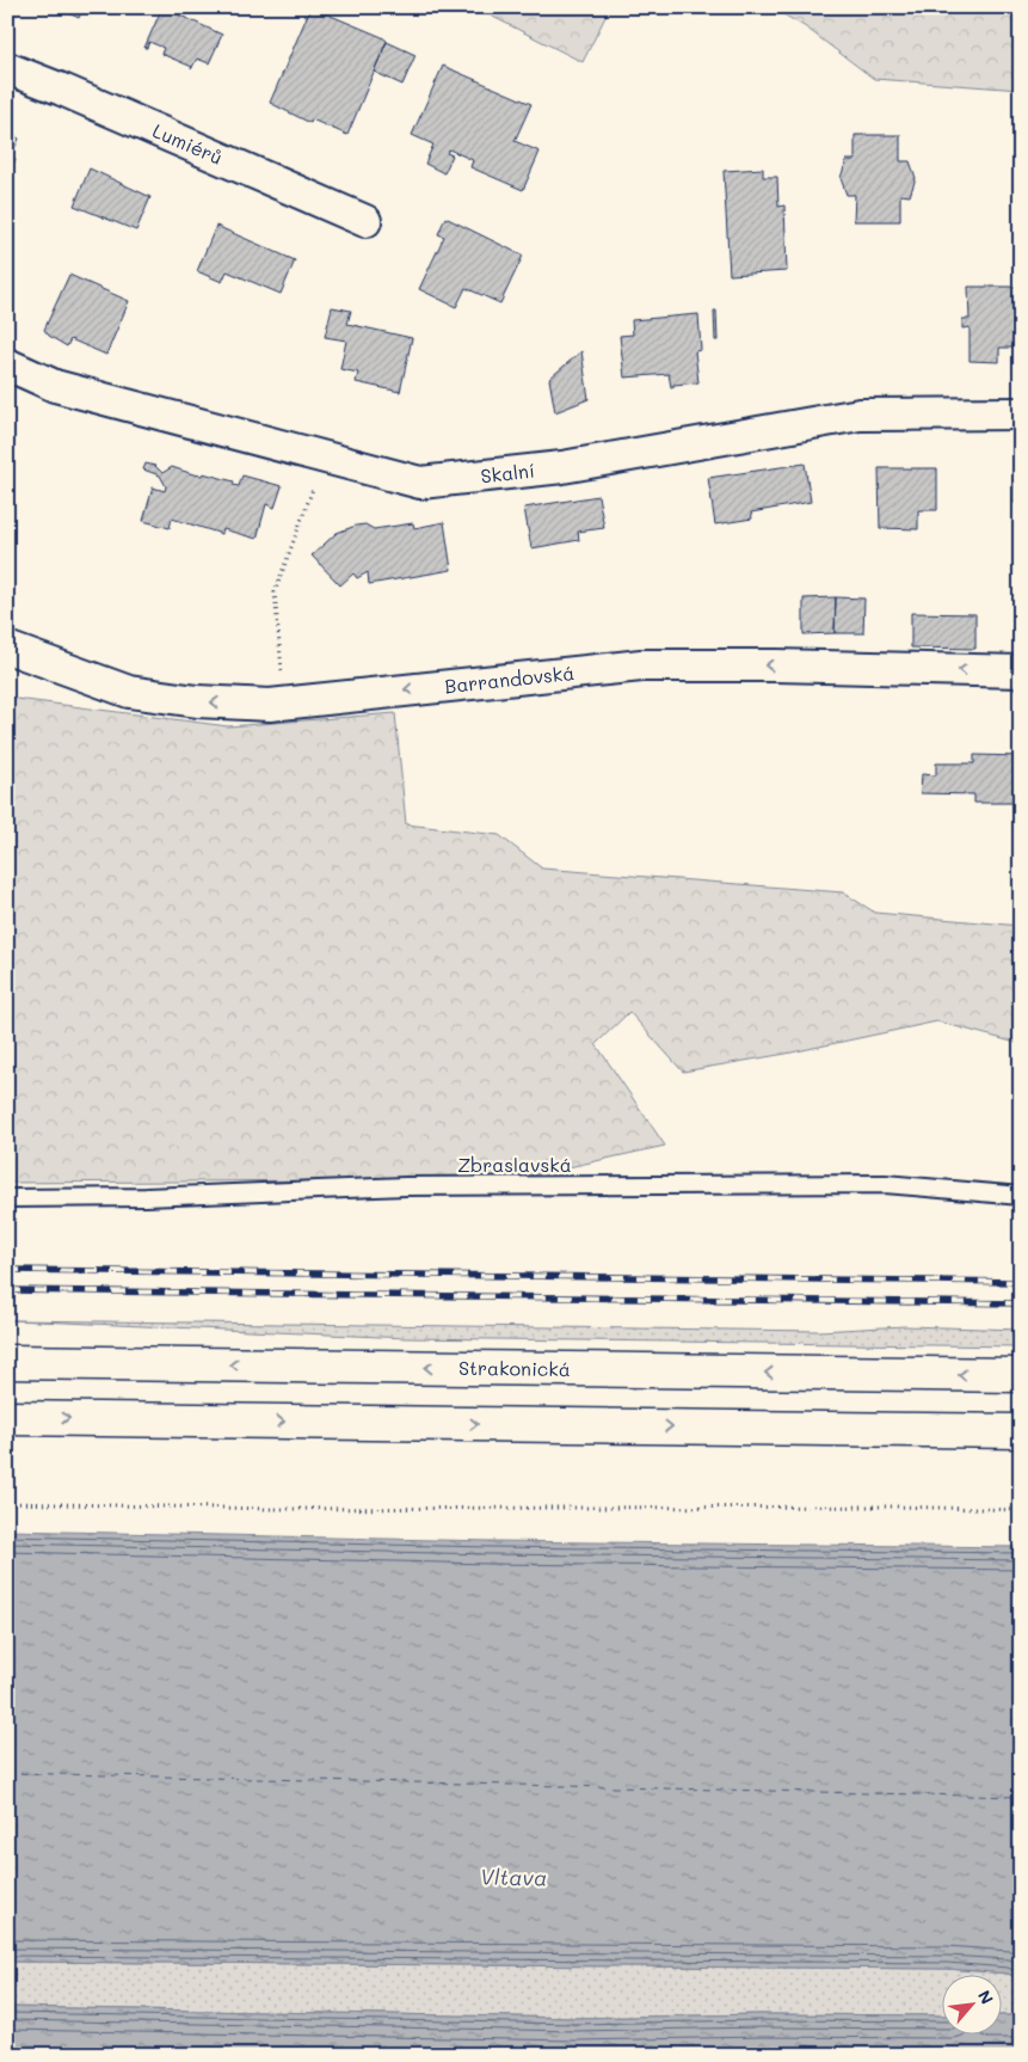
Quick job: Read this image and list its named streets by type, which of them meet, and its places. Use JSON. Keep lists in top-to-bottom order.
{
  "streets": {
    "main road": ["Strakonická"],
    "street": ["Lumiérů", "Skalní", "Barrandovská"],
    "lane": ["Zbraslavská"]
  },
  "one_way": ["Barrandovská"],
  "water": ["Vltava"],
  "north": "top right"
}
